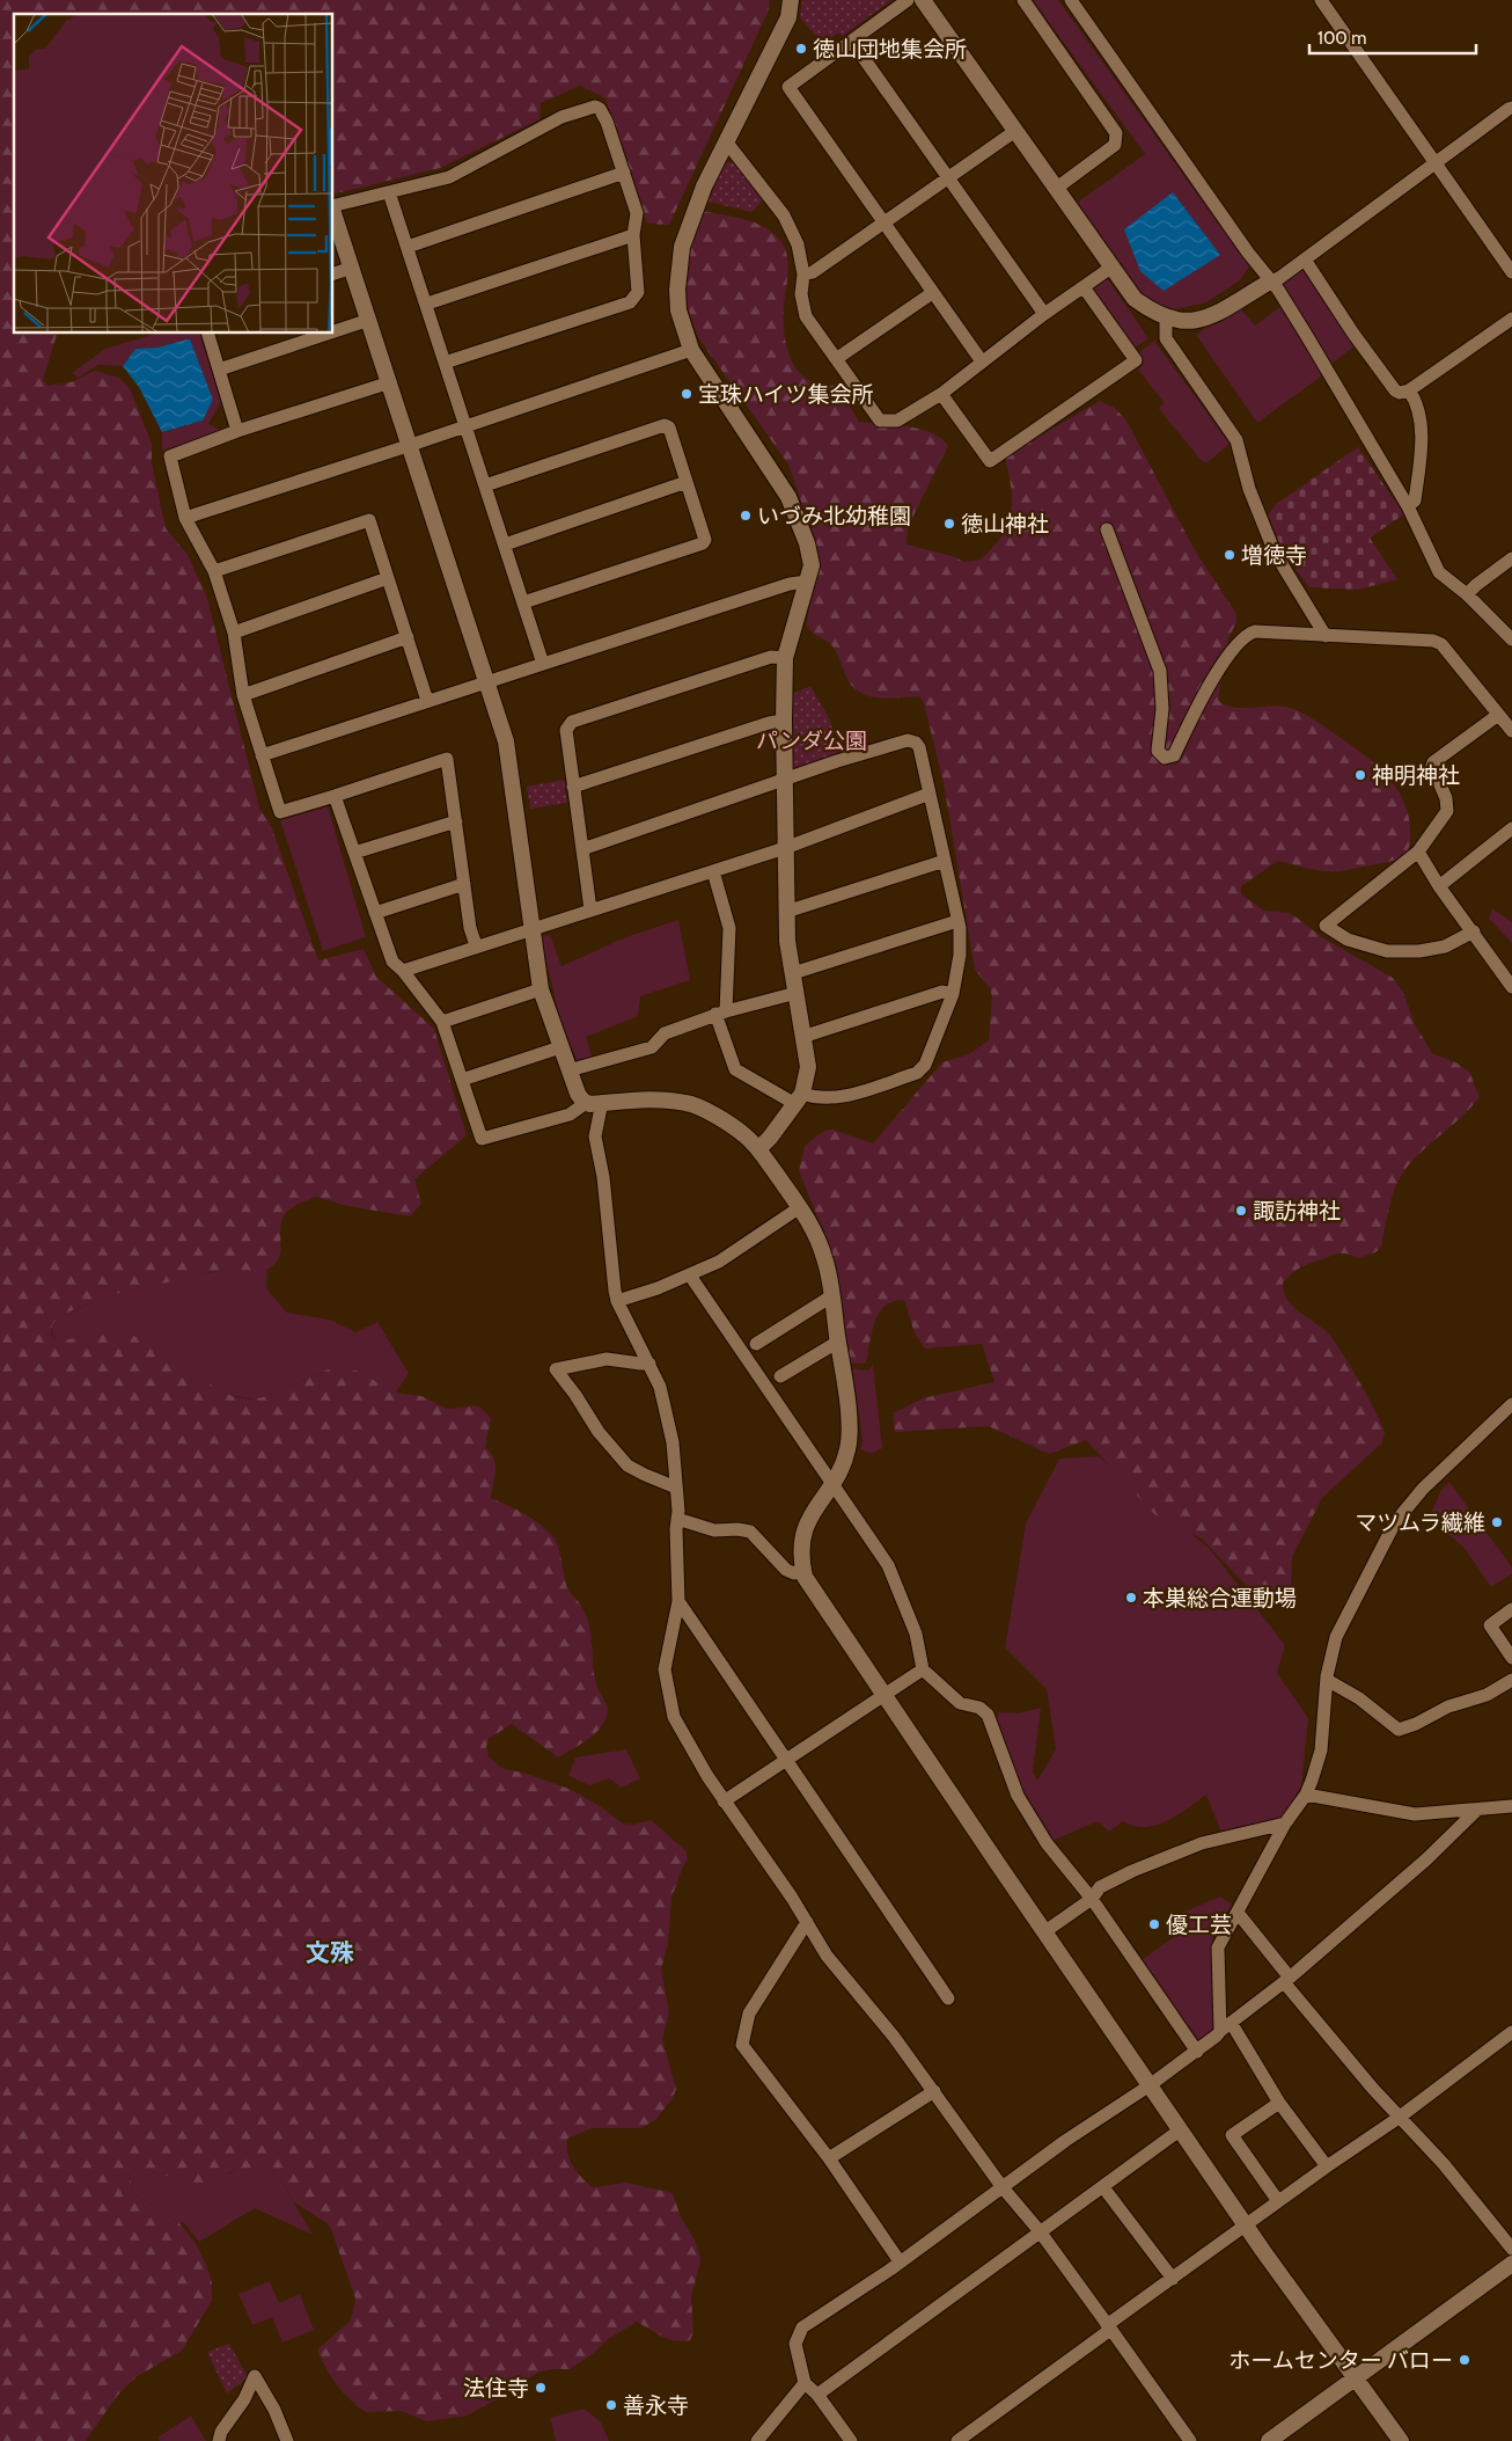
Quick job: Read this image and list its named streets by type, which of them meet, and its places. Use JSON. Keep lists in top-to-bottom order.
{
  "districts": ["文殊"],
  "parks": ["パンダ公園"],
  "places": [
    "徳山団地集会所",
    "宝珠ハイツ集会所",
    "いづみ北幼稚園",
    "徳山神社",
    "増徳寺",
    "神明神社",
    "諏訪神社",
    "マツムラ繊維",
    "本巣総合運動場",
    "優工芸",
    "ホームセンター バロー",
    "法住寺",
    "善永寺"
  ],
  "scale_bar": "100 m"
}
